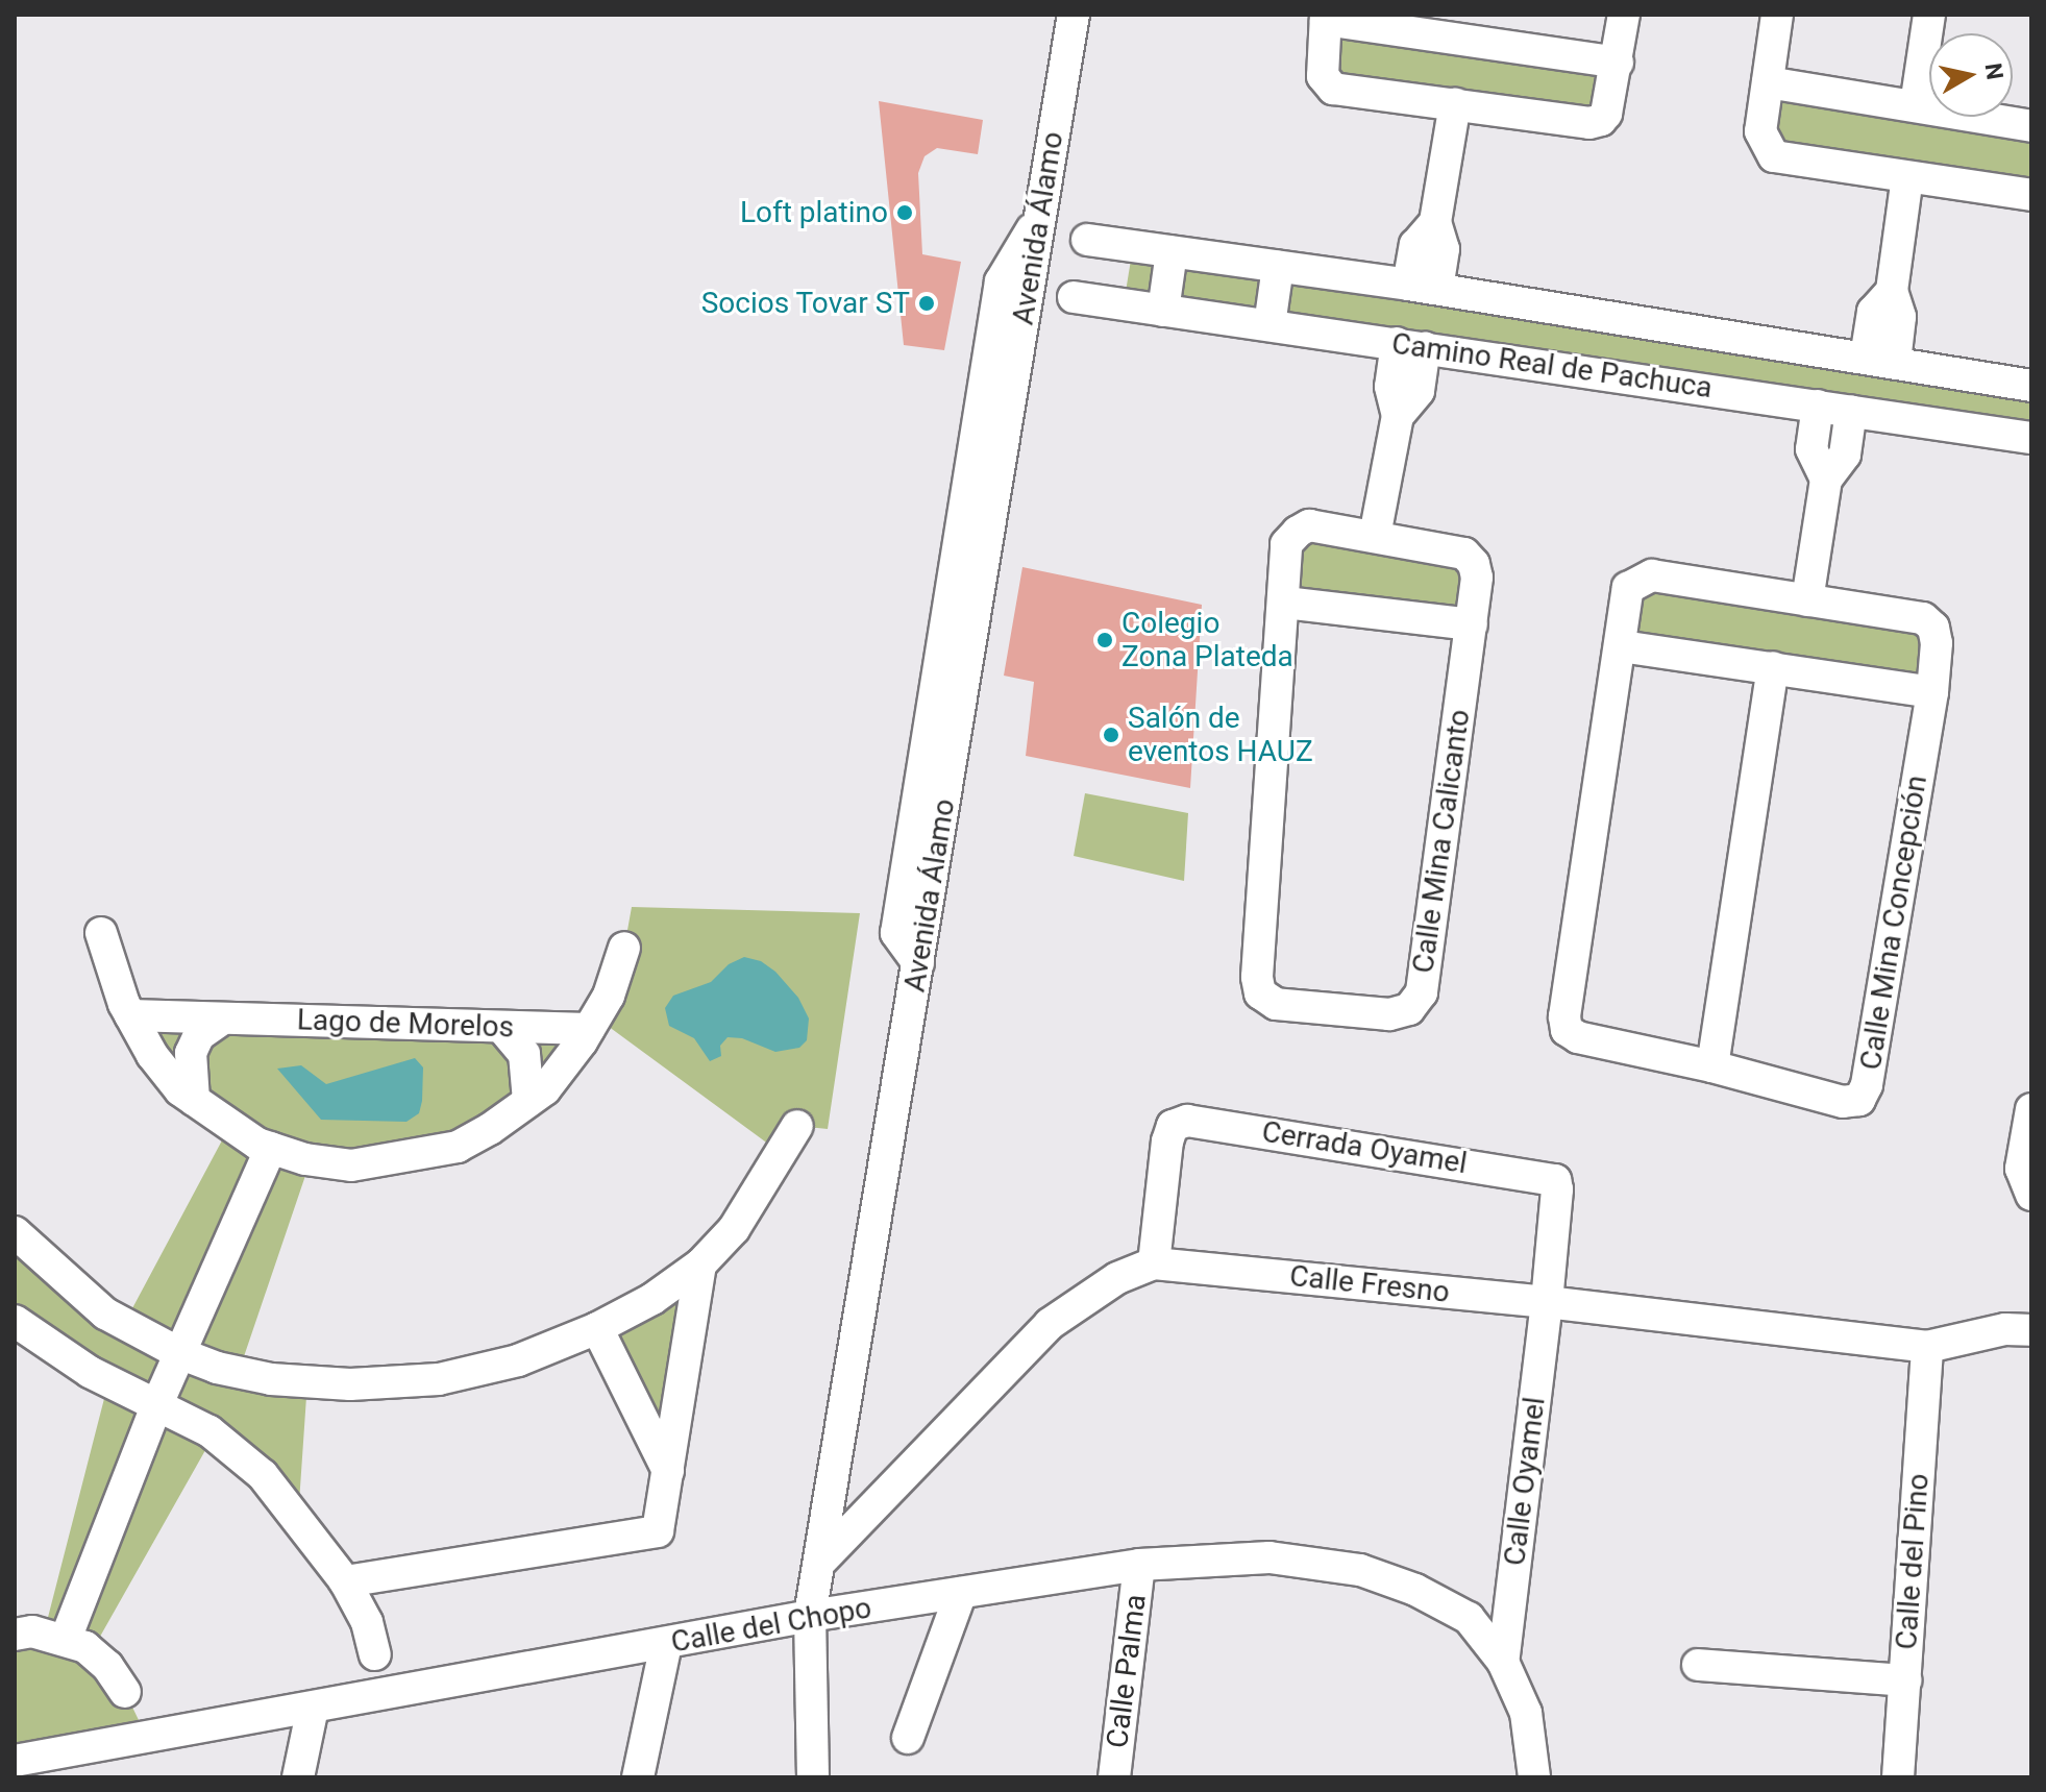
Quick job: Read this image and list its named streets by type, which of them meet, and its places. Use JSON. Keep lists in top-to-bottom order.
{
  "streets": {
    "street": [
      "Avenida Álamo",
      "Camino Real de Pachuca",
      "Calle Mina Calicanto",
      "Calle Mina Concepción",
      "Lago de Morelos",
      "Cerrada Oyamel",
      "Calle Fresno",
      "Calle Oyamel",
      "Calle del Pino",
      "Calle del Chopo",
      "Calle Palma"
    ]
  },
  "crossings": [
    ["Avenida Álamo", "Calle Fresno"],
    ["Avenida Álamo", "Calle del Chopo"],
    ["Cerrada Oyamel", "Calle Fresno"],
    ["Cerrada Oyamel", "Calle Oyamel"],
    ["Calle Fresno", "Calle Oyamel"],
    ["Calle Fresno", "Calle del Pino"],
    ["Calle Oyamel", "Calle del Chopo"],
    ["Calle del Chopo", "Calle Palma"]
  ],
  "places": [
    "Loft platino",
    "Socios Tovar ST",
    "Colegio Zona Plateda",
    "Salón de eventos HAUZ"
  ],
  "north": "right"
}
